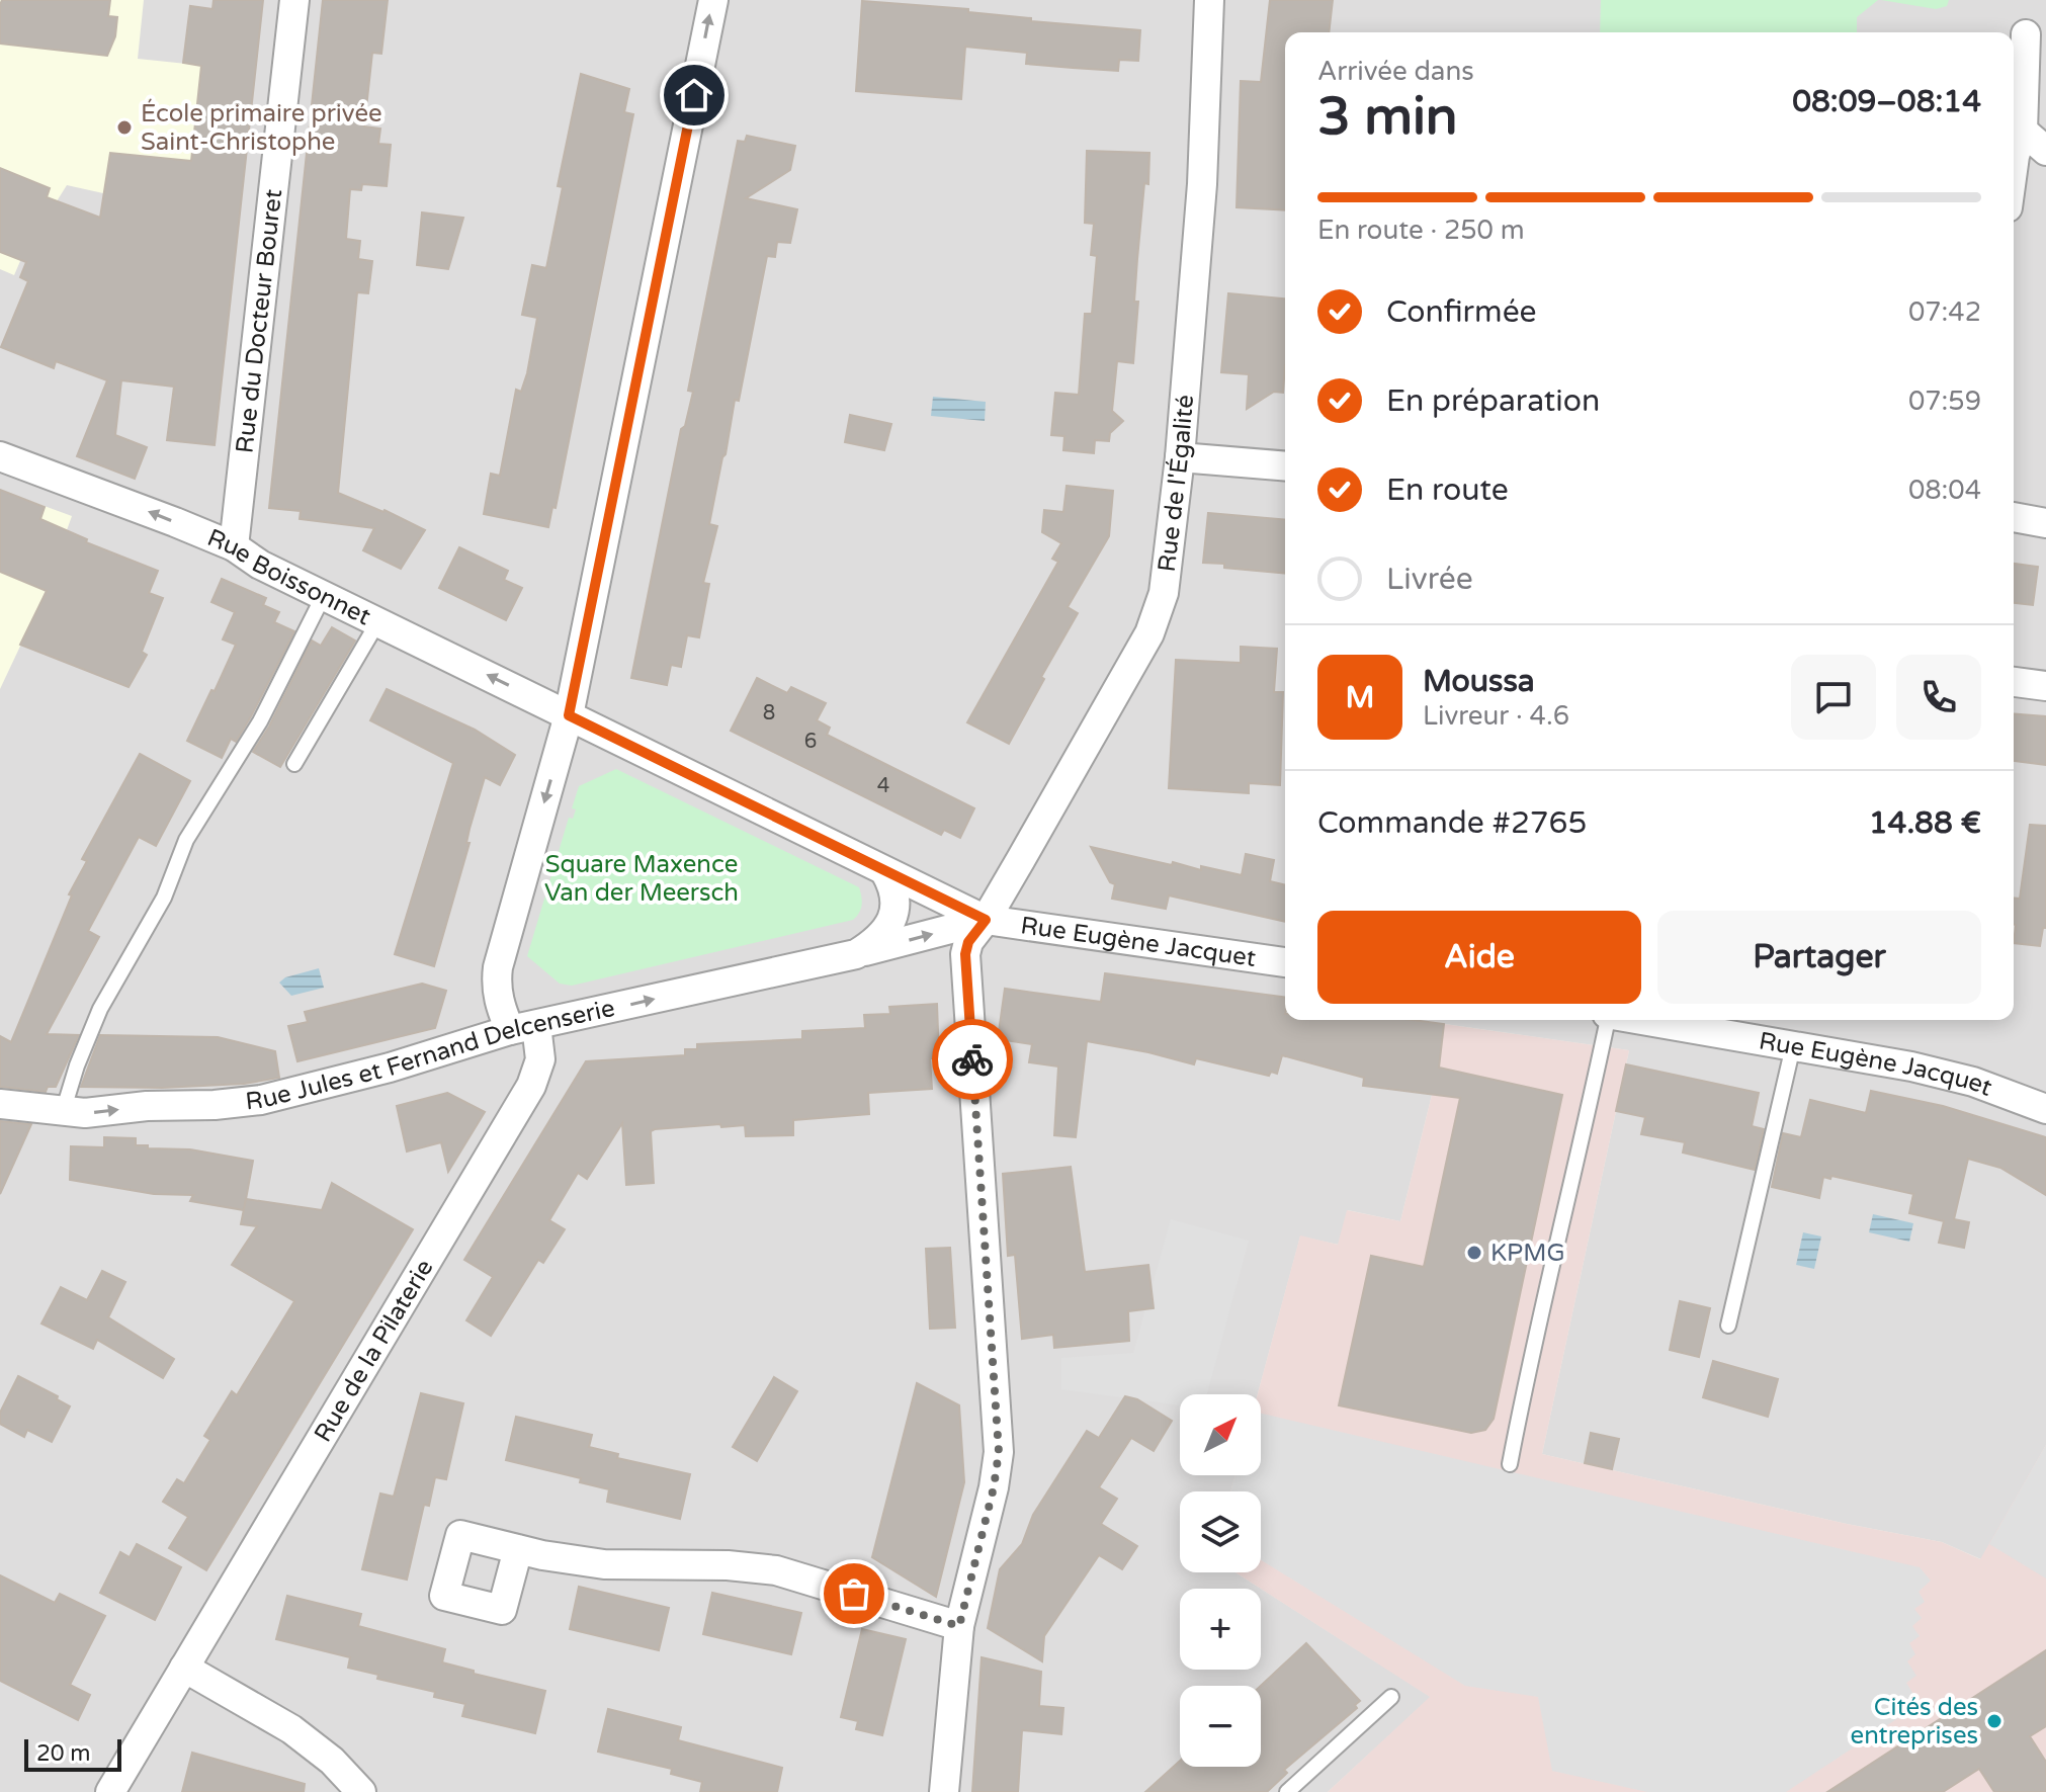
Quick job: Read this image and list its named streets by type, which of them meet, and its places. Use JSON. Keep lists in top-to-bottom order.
{
  "streets": {
    "street": [
      "Rue du Docteur Bouret",
      "Rue de l'Égalité",
      "Rue Boissonnet",
      "Rue Eugène Jacquet",
      "Rue Jules et Fernand Delcenserie",
      "Rue de la Pilaterie"
    ]
  },
  "crossings": [
    ["Rue du Docteur Bouret", "Rue Boissonnet"],
    ["Rue de l'Égalité", "Rue Boissonnet"],
    ["Rue de l'Égalité", "Rue Eugène Jacquet"],
    ["Rue de l'Égalité", "Rue Jules et Fernand Delcenserie"],
    ["Rue Boissonnet", "Rue Eugène Jacquet"],
    ["Rue Boissonnet", "Rue Jules et Fernand Delcenserie"],
    ["Rue Boissonnet", "Rue de la Pilaterie"],
    ["Rue Eugène Jacquet", "Rue Jules et Fernand Delcenserie"],
    ["Rue Jules et Fernand Delcenserie", "Rue de la Pilaterie"]
  ],
  "one_way": ["Rue Boissonnet", "Rue Jules et Fernand Delcenserie"],
  "parks": ["Square Maxence Van der Meersch"],
  "places": ["École primaire privée Saint-Christophe", "KPMG", "Cités des entreprises"],
  "house_numbers": ["8", "6", "4"],
  "scale_bar": "20 m",
  "north": "top right",
  "page": {
    "heading": ["3 min", "Arrivée dans", "08:09–08:14"],
    "panel": [
      "Moussa",
      "Livreur · 4.6",
      "Commande #2765",
      "14.88 €"
    ],
    "bar": "En route · 250 m",
    "list": [
      ["Confirmée", "07:42"],
      ["En préparation", "07:59"],
      ["En route", "08:04"],
      "Livrée"
    ],
    "round": "M",
    "buttons": ["Aide", "Partager"],
    "map_buttons": ["+", "−"],
    "scale": "20 m"
  }
}
